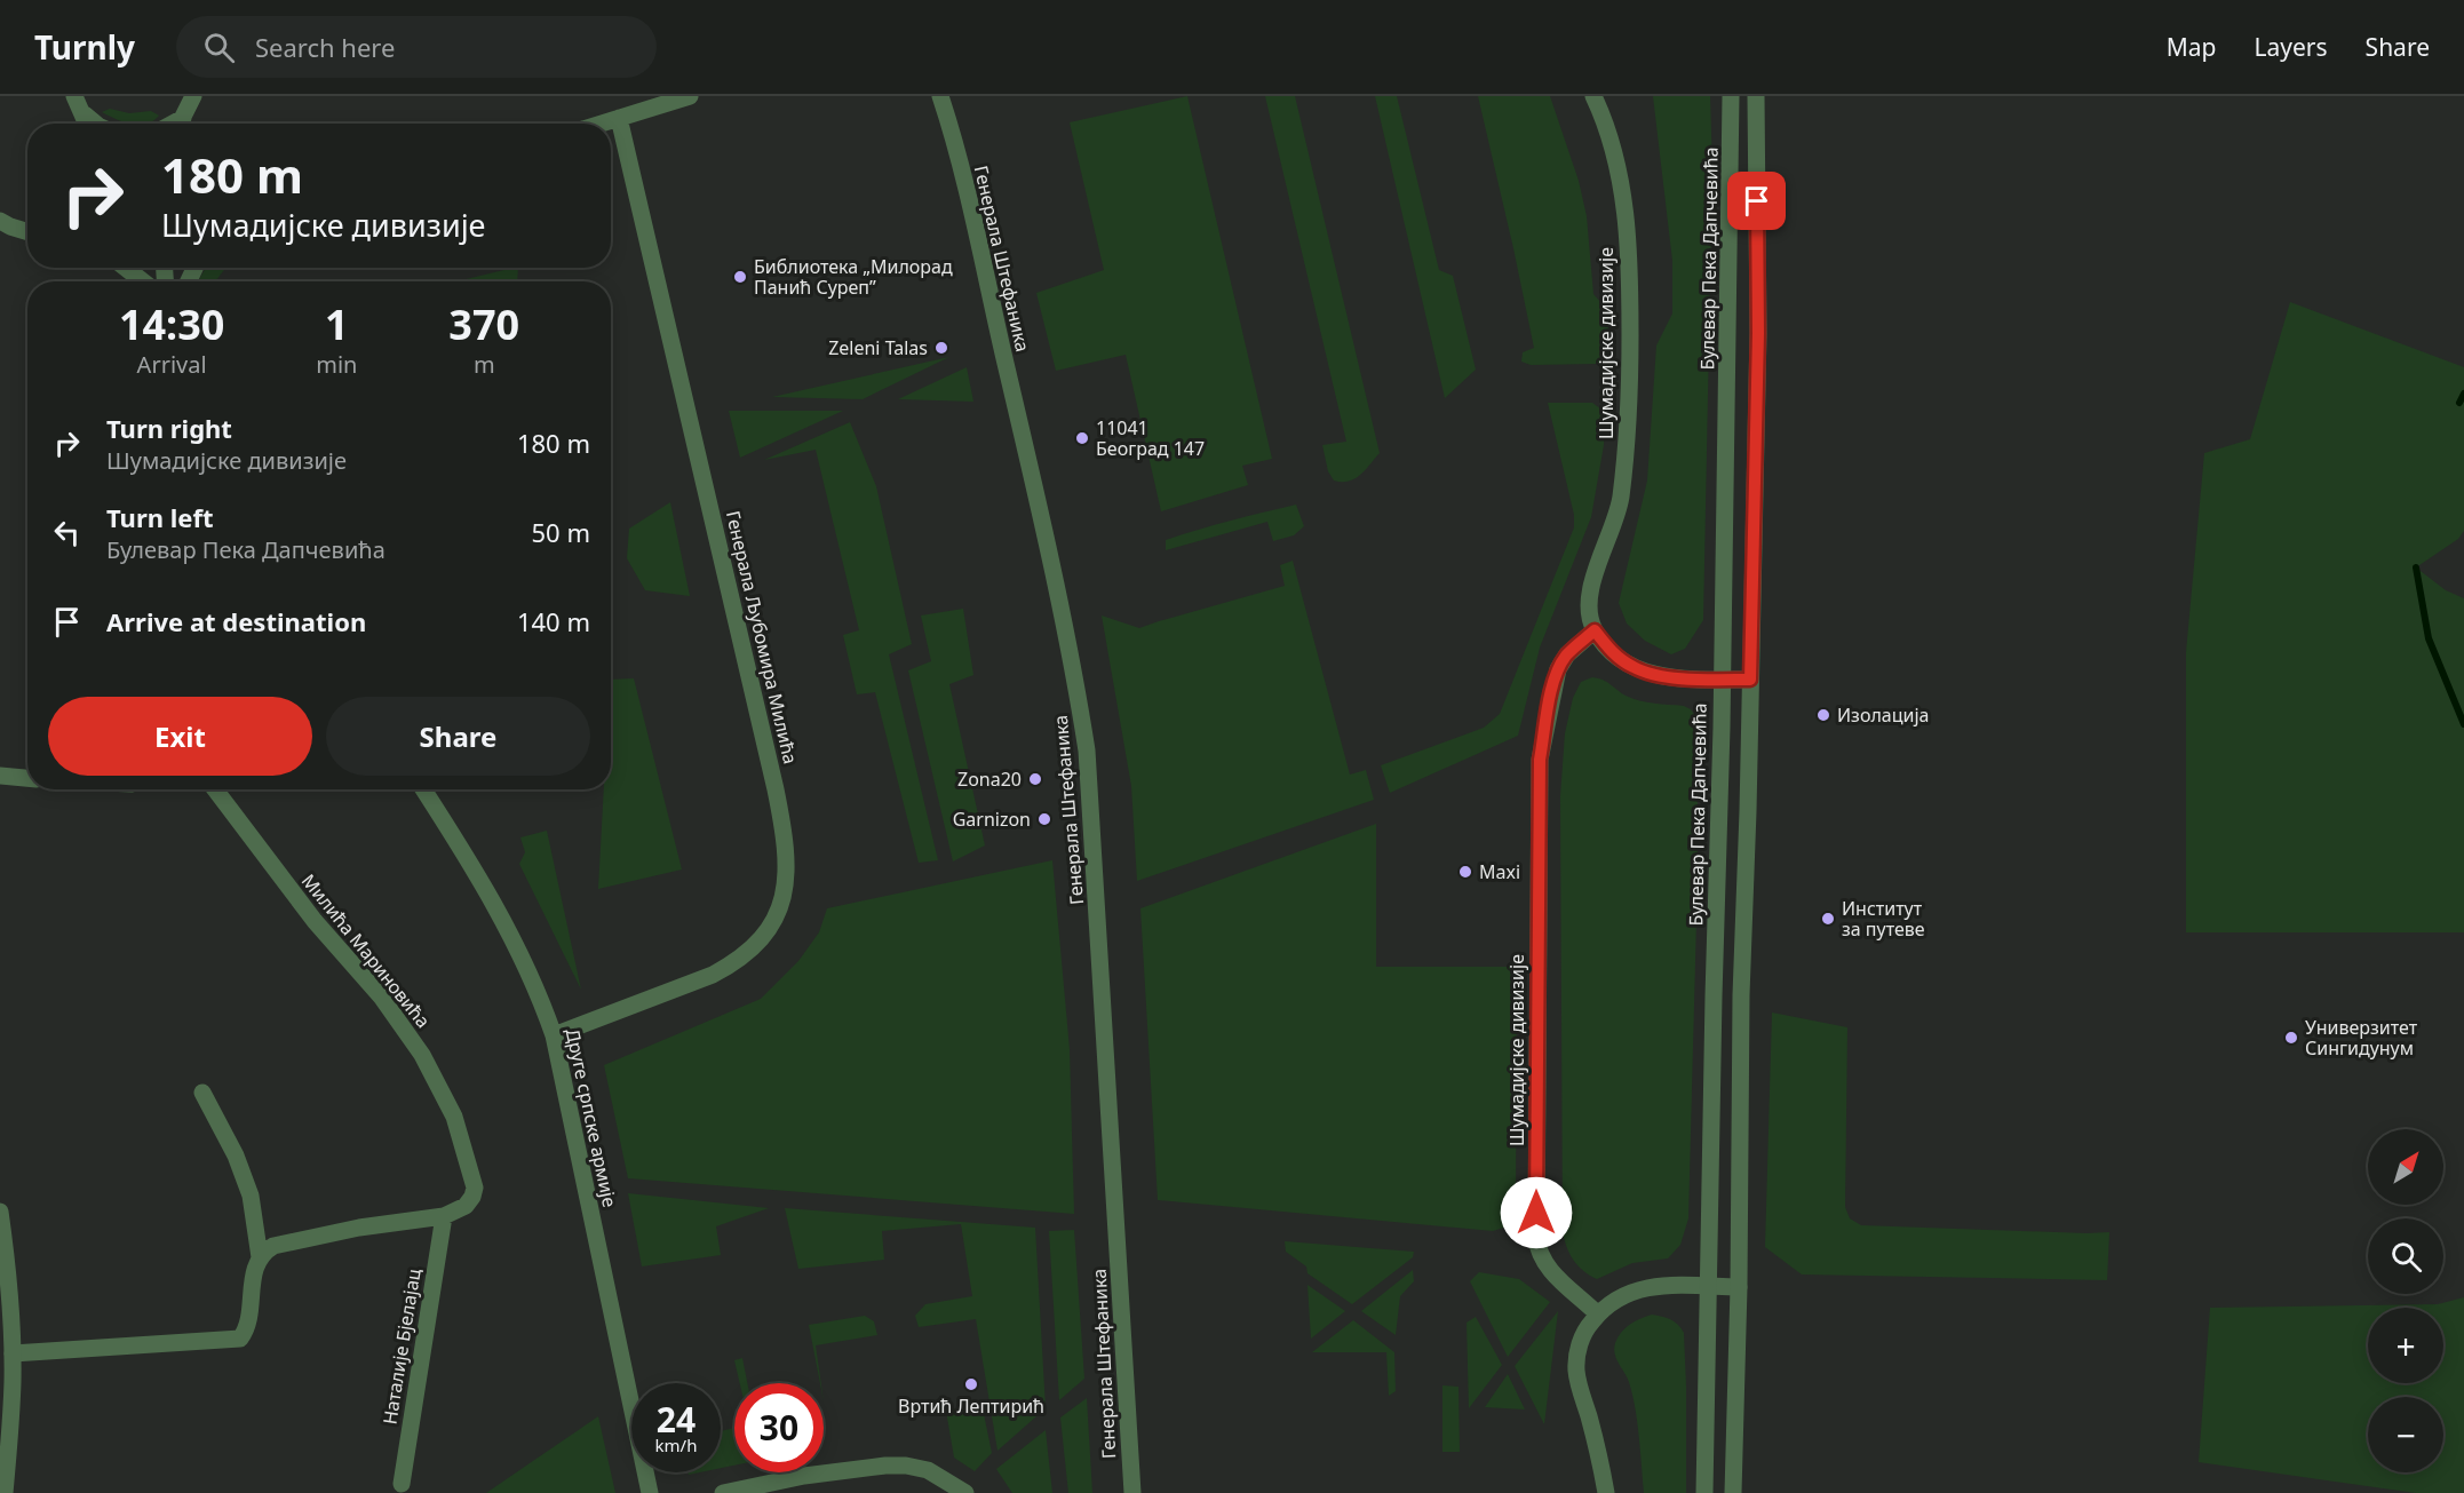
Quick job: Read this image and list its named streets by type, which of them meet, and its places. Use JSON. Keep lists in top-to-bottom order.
{
  "streets": {
    "street": [
      "Генерала Штефаника",
      "Булевар Пека Дапчевића",
      "Шумадијске дивизије",
      "Генерала Љубомира Милића",
      "Милића Мариновића",
      "Друге српске армије",
      "Наталије Бјелајац"
    ]
  },
  "crossings": [
    ["Генерала Љубомира Милића", "Друге српске армије"],
    ["Милића Мариновића", "Наталије Бјелајац"]
  ],
  "places": [
    "Библиотека „Милорад Панић Суреп”",
    "Zeleni Talas",
    "11041 Београд 147",
    "Изолација",
    "Zona20",
    "Garnizon",
    "Maxi",
    "Институт за путеве",
    "Универзитет Сингидунум",
    "Вртић Лептирић"
  ],
  "north": "top right",
  "page": {
    "header": "Turnly",
    "search": "Search here",
    "nav": ["Map", "Layers", "Share"],
    "turn": ["180 m", "Шумадијске дивизије"],
    "eta": [
      "14:30",
      "Arrival",
      "1",
      "min",
      "370",
      "m"
    ],
    "list": [
      {
        "name": "Turn right",
        "note": "Шумадијске дивизије",
        "value": "180 m"
      },
      {
        "name": "Turn left",
        "note": "Булевар Пека Дапчевића",
        "value": "50 m"
      },
      {
        "name": "Arrive at destination",
        "value": "140 m"
      }
    ],
    "buttons": ["Exit", "Share"],
    "map_buttons": ["+", "−"],
    "speed": "24 km/h",
    "limit": "30"
  }
}
